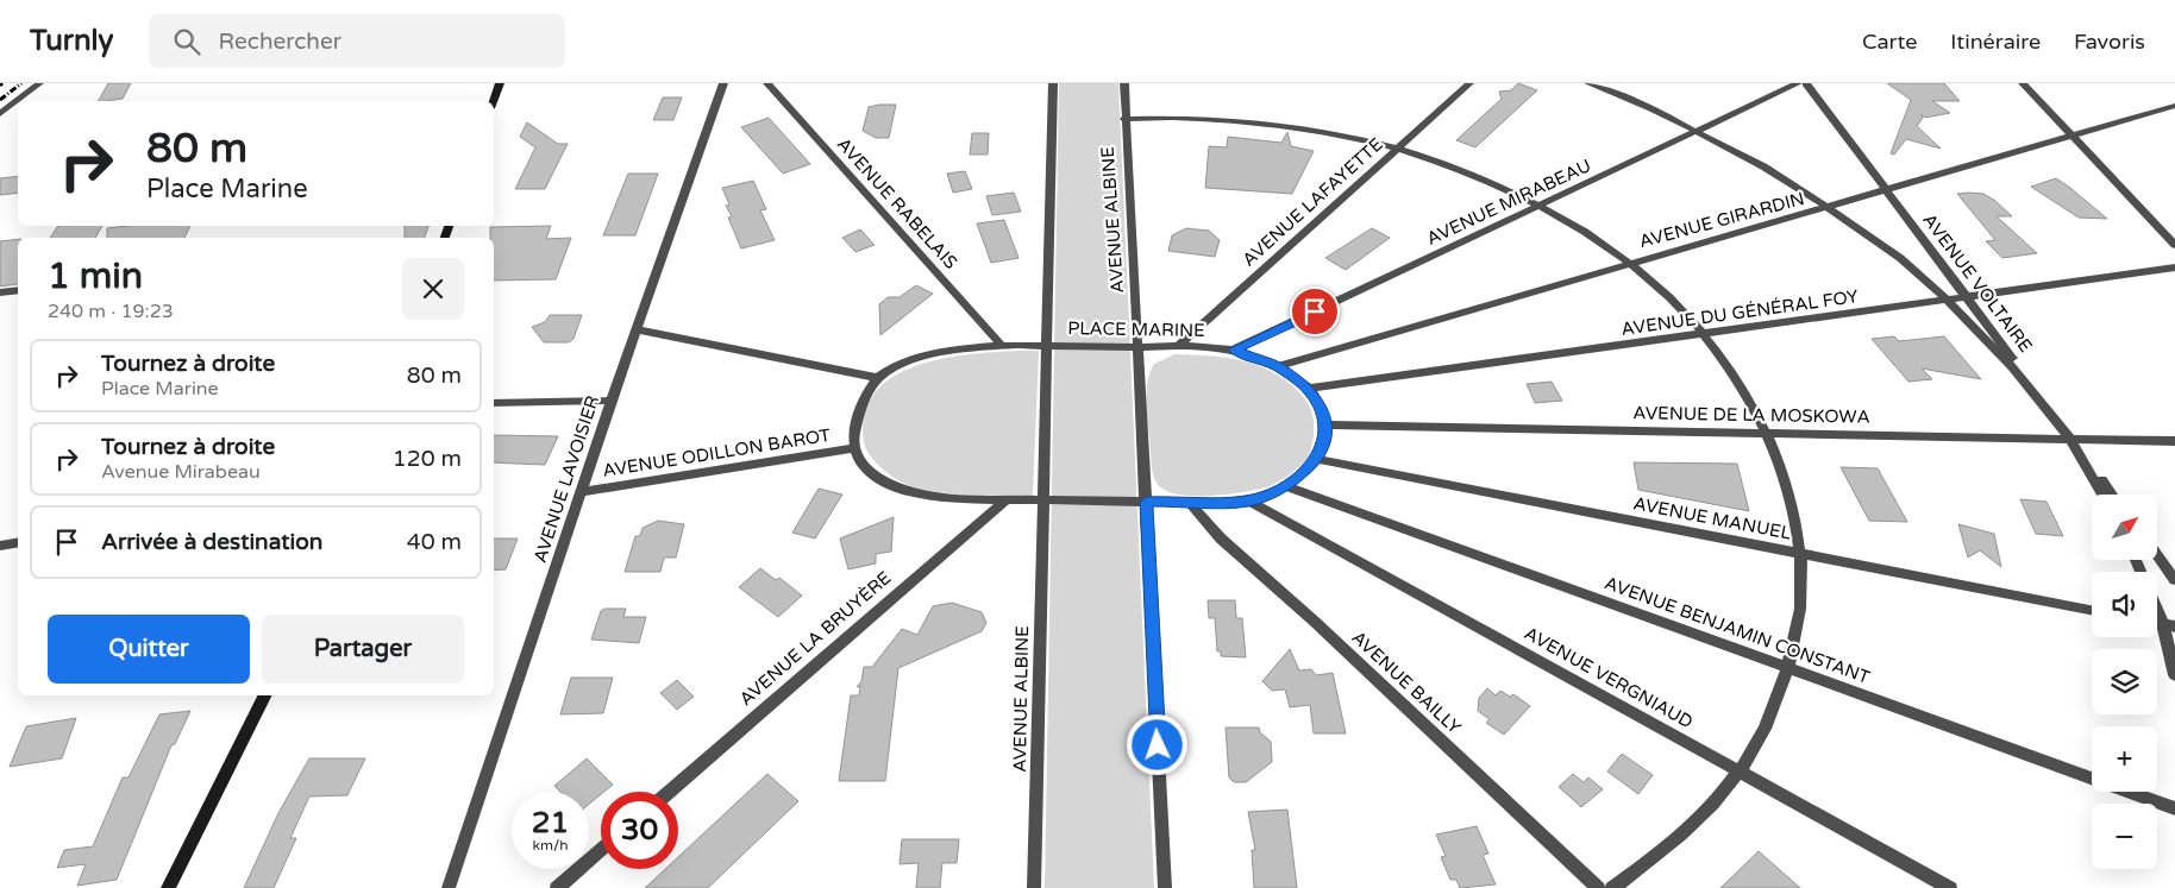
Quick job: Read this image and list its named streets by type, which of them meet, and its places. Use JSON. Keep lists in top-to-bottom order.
{
  "streets": {
    "street": [
      "AVENUE LAFAYETTE",
      "AVENUE MIRABEAU",
      "AVENUE RABELAIS",
      "AVENUE ALBINE",
      "AVENUE GIRARDIN",
      "AVENUE VOLTAIRE",
      "AVENUE DU GÉNÉRAL FOY",
      "PLACE MARINE",
      "AVENUE DE LA MOSKOWA",
      "AVENUE ODILLON BAROT",
      "AVENUE LAVOISIER",
      "AVENUE MANUEL",
      "AVENUE BENJAMIN CONSTANT",
      "AVENUE LA BRUYÈRE",
      "AVENUE VERGNIAUD",
      "AVENUE BAILLY"
    ]
  },
  "crossings": [
    ["AVENUE LAFAYETTE", "AVENUE MIRABEAU"],
    ["AVENUE LAFAYETTE", "AVENUE ALBINE"],
    ["AVENUE LAFAYETTE", "AVENUE GIRARDIN"],
    ["AVENUE LAFAYETTE", "AVENUE DU GÉNÉRAL FOY"],
    ["AVENUE LAFAYETTE", "PLACE MARINE"],
    ["AVENUE LAFAYETTE", "AVENUE DE LA MOSKOWA"],
    ["AVENUE LAFAYETTE", "AVENUE MANUEL"],
    ["AVENUE LAFAYETTE", "AVENUE BENJAMIN CONSTANT"],
    ["AVENUE LAFAYETTE", "AVENUE VERGNIAUD"],
    ["AVENUE LAFAYETTE", "AVENUE BAILLY"],
    ["AVENUE MIRABEAU", "AVENUE ALBINE"],
    ["AVENUE MIRABEAU", "AVENUE GIRARDIN"],
    ["AVENUE MIRABEAU", "AVENUE DU GÉNÉRAL FOY"],
    ["AVENUE MIRABEAU", "PLACE MARINE"],
    ["AVENUE MIRABEAU", "AVENUE DE LA MOSKOWA"],
    ["AVENUE MIRABEAU", "AVENUE MANUEL"],
    ["AVENUE MIRABEAU", "AVENUE BENJAMIN CONSTANT"],
    ["AVENUE MIRABEAU", "AVENUE VERGNIAUD"],
    ["AVENUE MIRABEAU", "AVENUE BAILLY"],
    ["AVENUE RABELAIS", "PLACE MARINE"],
    ["AVENUE ALBINE", "AVENUE GIRARDIN"],
    ["AVENUE ALBINE", "AVENUE DU GÉNÉRAL FOY"],
    ["AVENUE ALBINE", "PLACE MARINE"],
    ["AVENUE ALBINE", "AVENUE DE LA MOSKOWA"],
    ["AVENUE ALBINE", "AVENUE MANUEL"],
    ["AVENUE ALBINE", "AVENUE BENJAMIN CONSTANT"],
    ["AVENUE ALBINE", "AVENUE VERGNIAUD"],
    ["AVENUE ALBINE", "AVENUE BAILLY"],
    ["AVENUE GIRARDIN", "AVENUE VOLTAIRE"],
    ["AVENUE GIRARDIN", "AVENUE DU GÉNÉRAL FOY"],
    ["AVENUE GIRARDIN", "PLACE MARINE"],
    ["AVENUE GIRARDIN", "AVENUE DE LA MOSKOWA"],
    ["AVENUE GIRARDIN", "AVENUE MANUEL"],
    ["AVENUE GIRARDIN", "AVENUE BENJAMIN CONSTANT"],
    ["AVENUE GIRARDIN", "AVENUE VERGNIAUD"],
    ["AVENUE GIRARDIN", "AVENUE BAILLY"],
    ["AVENUE VOLTAIRE", "AVENUE DU GÉNÉRAL FOY"],
    ["AVENUE VOLTAIRE", "AVENUE DE LA MOSKOWA"],
    ["AVENUE DU GÉNÉRAL FOY", "PLACE MARINE"],
    ["AVENUE DU GÉNÉRAL FOY", "AVENUE DE LA MOSKOWA"],
    ["AVENUE DU GÉNÉRAL FOY", "AVENUE MANUEL"],
    ["AVENUE DU GÉNÉRAL FOY", "AVENUE BENJAMIN CONSTANT"],
    ["AVENUE DU GÉNÉRAL FOY", "AVENUE VERGNIAUD"],
    ["AVENUE DU GÉNÉRAL FOY", "AVENUE BAILLY"],
    ["PLACE MARINE", "AVENUE DE LA MOSKOWA"],
    ["PLACE MARINE", "AVENUE MANUEL"],
    ["PLACE MARINE", "AVENUE BENJAMIN CONSTANT"],
    ["PLACE MARINE", "AVENUE VERGNIAUD"],
    ["PLACE MARINE", "AVENUE BAILLY"],
    ["AVENUE DE LA MOSKOWA", "AVENUE MANUEL"],
    ["AVENUE DE LA MOSKOWA", "AVENUE BENJAMIN CONSTANT"],
    ["AVENUE DE LA MOSKOWA", "AVENUE VERGNIAUD"],
    ["AVENUE DE LA MOSKOWA", "AVENUE BAILLY"],
    ["AVENUE ODILLON BAROT", "AVENUE LAVOISIER"],
    ["AVENUE MANUEL", "AVENUE BENJAMIN CONSTANT"],
    ["AVENUE MANUEL", "AVENUE VERGNIAUD"],
    ["AVENUE MANUEL", "AVENUE BAILLY"],
    ["AVENUE BENJAMIN CONSTANT", "AVENUE VERGNIAUD"],
    ["AVENUE BENJAMIN CONSTANT", "AVENUE BAILLY"],
    ["AVENUE VERGNIAUD", "AVENUE BAILLY"]
  ],
  "north": "top right",
  "page": {
    "header": "Turnly",
    "search": "Rechercher",
    "nav": ["Carte", "Itinéraire", "Favoris"],
    "turn": ["80 m", "Place Marine"],
    "heading": ["1 min", "240 m · 19:23"],
    "list": [
      {
        "name": "Tournez à droite",
        "note": "Place Marine",
        "value": "80 m"
      },
      {
        "name": "Tournez à droite",
        "note": "Avenue Mirabeau",
        "value": "120 m"
      },
      {
        "name": "Arrivée à destination",
        "value": "40 m"
      }
    ],
    "map_buttons": ["+", "−"],
    "buttons": ["Quitter", "Partager"],
    "speed": "21 km/h",
    "limit": "30"
  }
}
